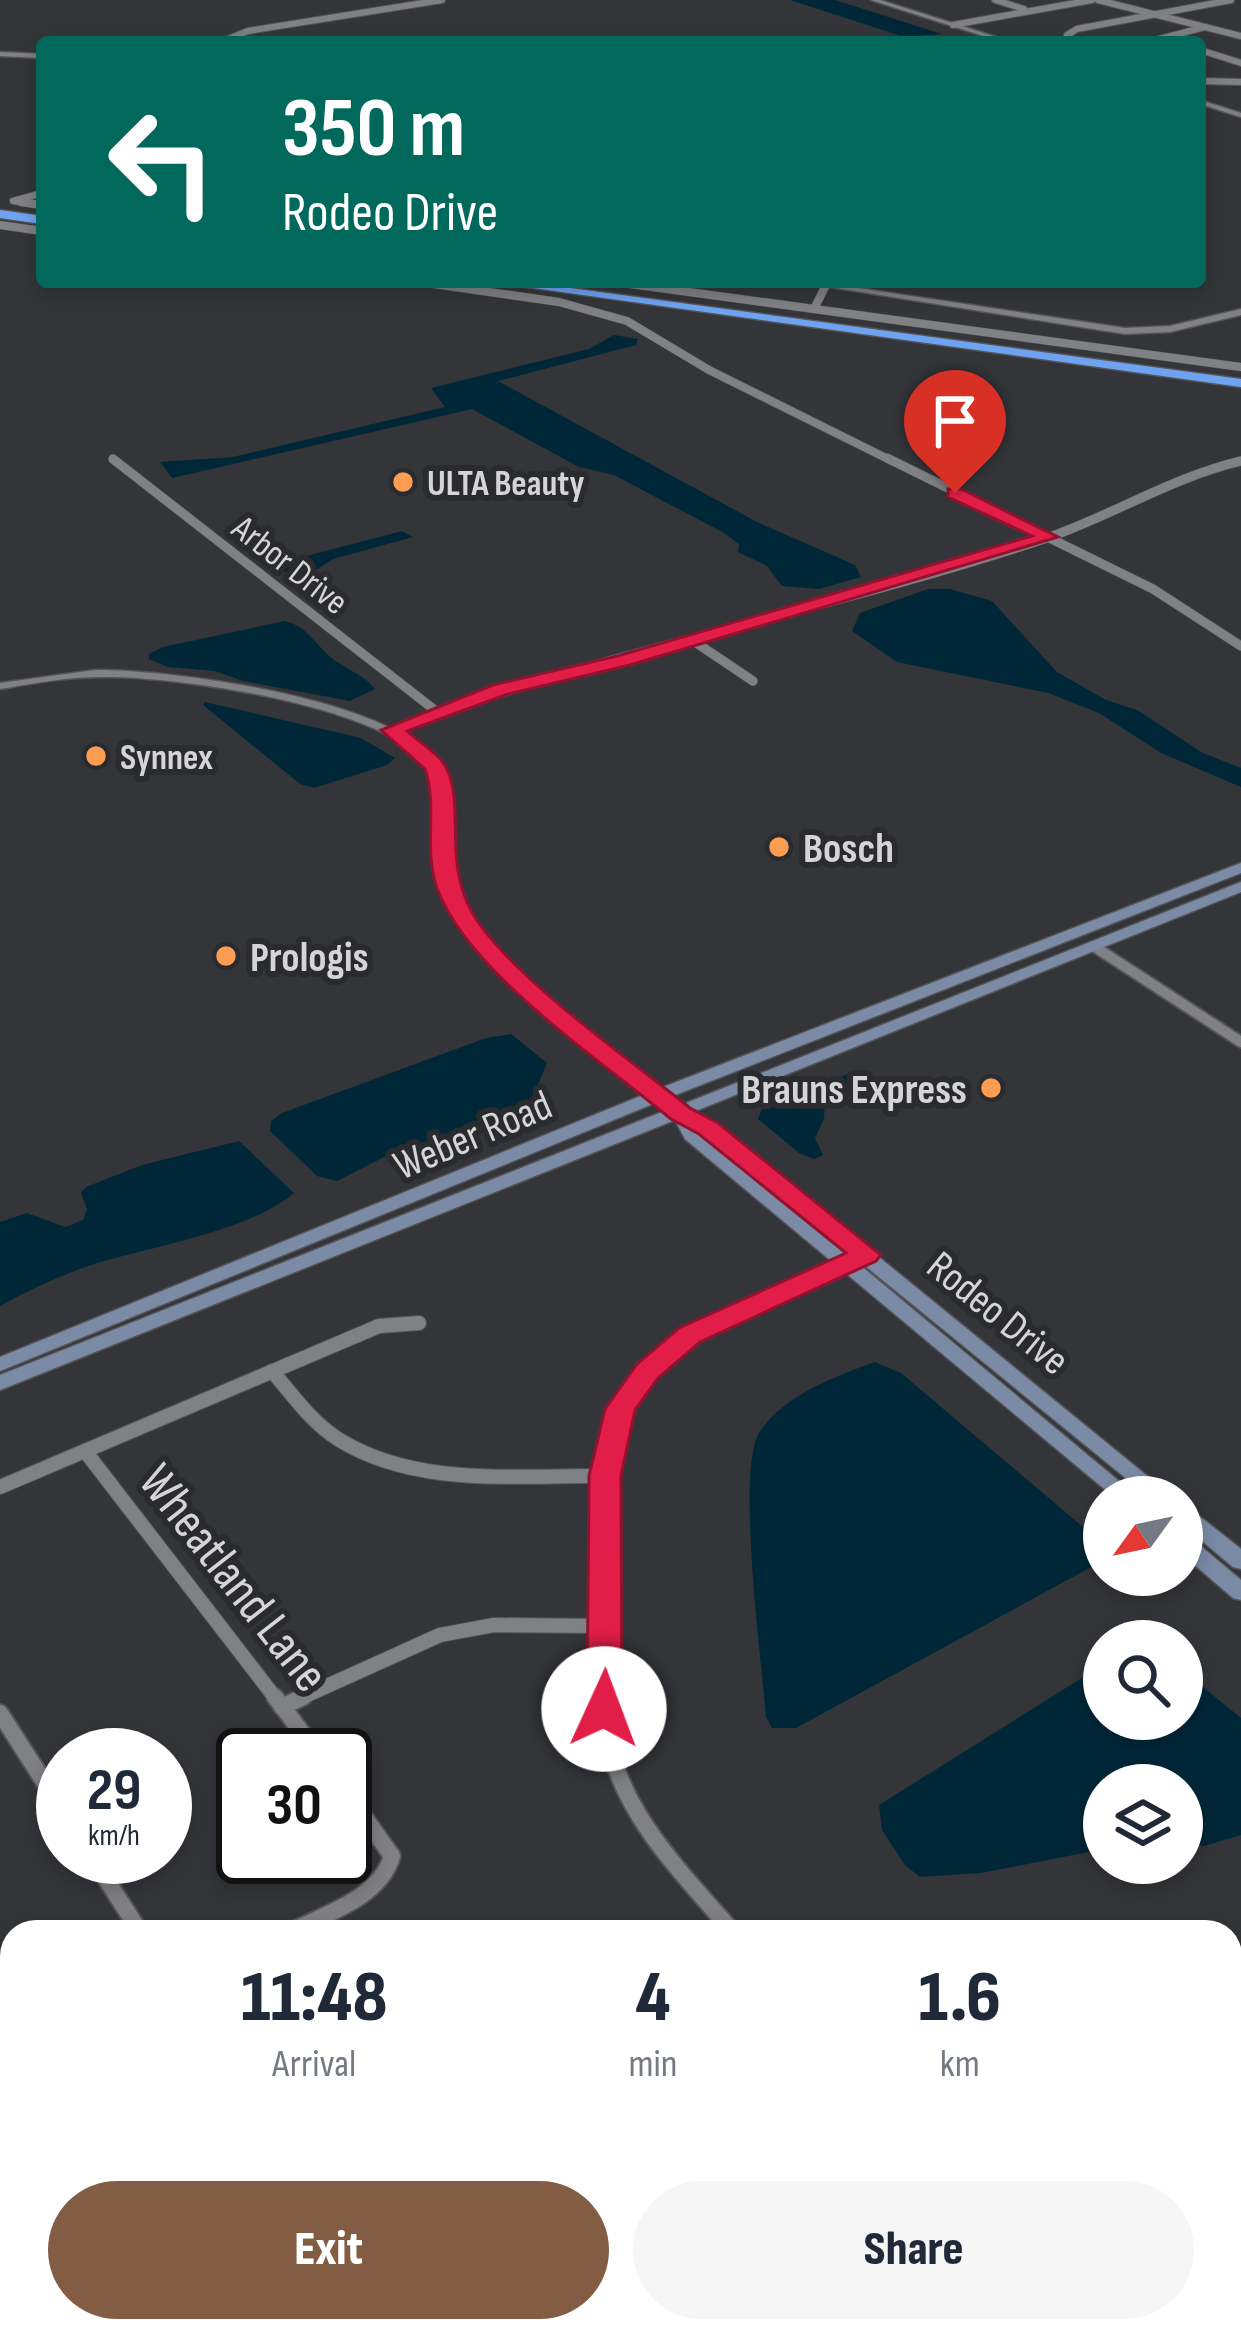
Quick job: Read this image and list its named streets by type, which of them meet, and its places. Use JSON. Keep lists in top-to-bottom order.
{
  "streets": {
    "main road": ["Weber Road", "Rodeo Drive"],
    "street": ["Arbor Drive", "Wheatland Lane"]
  },
  "crossings": [
    ["Weber Road", "Rodeo Drive"]
  ],
  "places": [
    "ULTA Beauty",
    "Synnex",
    "Bosch",
    "Prologis",
    "Brauns Express"
  ],
  "north": "bottom left",
  "page": {
    "turn": ["350 m", "Rodeo Drive"],
    "speed": "29 km/h",
    "limit": "30",
    "eta": [
      "11:48",
      "Arrival",
      "4",
      "min",
      "1.6",
      "km"
    ],
    "buttons": ["Exit", "Share"]
  }
}
